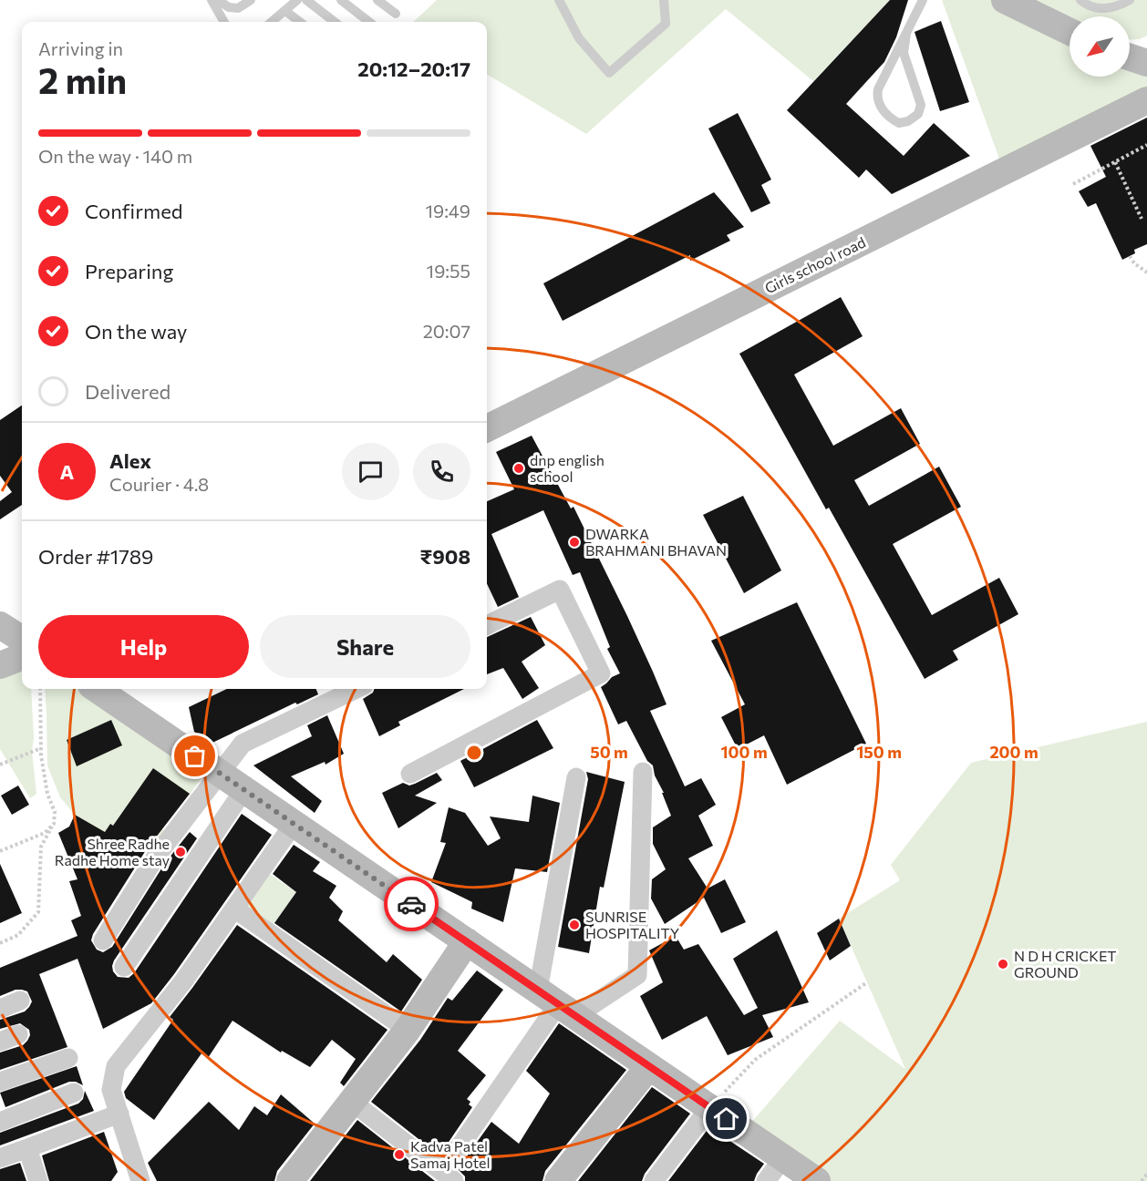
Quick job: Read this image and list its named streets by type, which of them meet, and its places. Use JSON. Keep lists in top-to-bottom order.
{
  "streets": {
    "street": ["Girls school road"]
  },
  "places": [
    "dnp english school",
    "DWARKA BRAHMANI BHAVAN",
    "Shree Radhe Radhe Home stay",
    "SUNRISE HOSPITALITY",
    "N D H CRICKET GROUND",
    "Kadva Patel Samaj Hotel"
  ],
  "north": "bottom left",
  "page": {
    "heading": ["2 min", "Arriving in", "20:12–20:17"],
    "panel": [
      "Alex",
      "Courier · 4.8",
      "Order #1789",
      "₹908"
    ],
    "bar": "On the way · 140 m",
    "list": [
      ["Confirmed", "19:49"],
      ["Preparing", "19:55"],
      ["On the way", "20:07"],
      "Delivered"
    ],
    "round": "A",
    "buttons": ["Help", "Share"]
  },
  "rings": [
    "50 m",
    "100 m",
    "150 m",
    "200 m"
  ]
}
